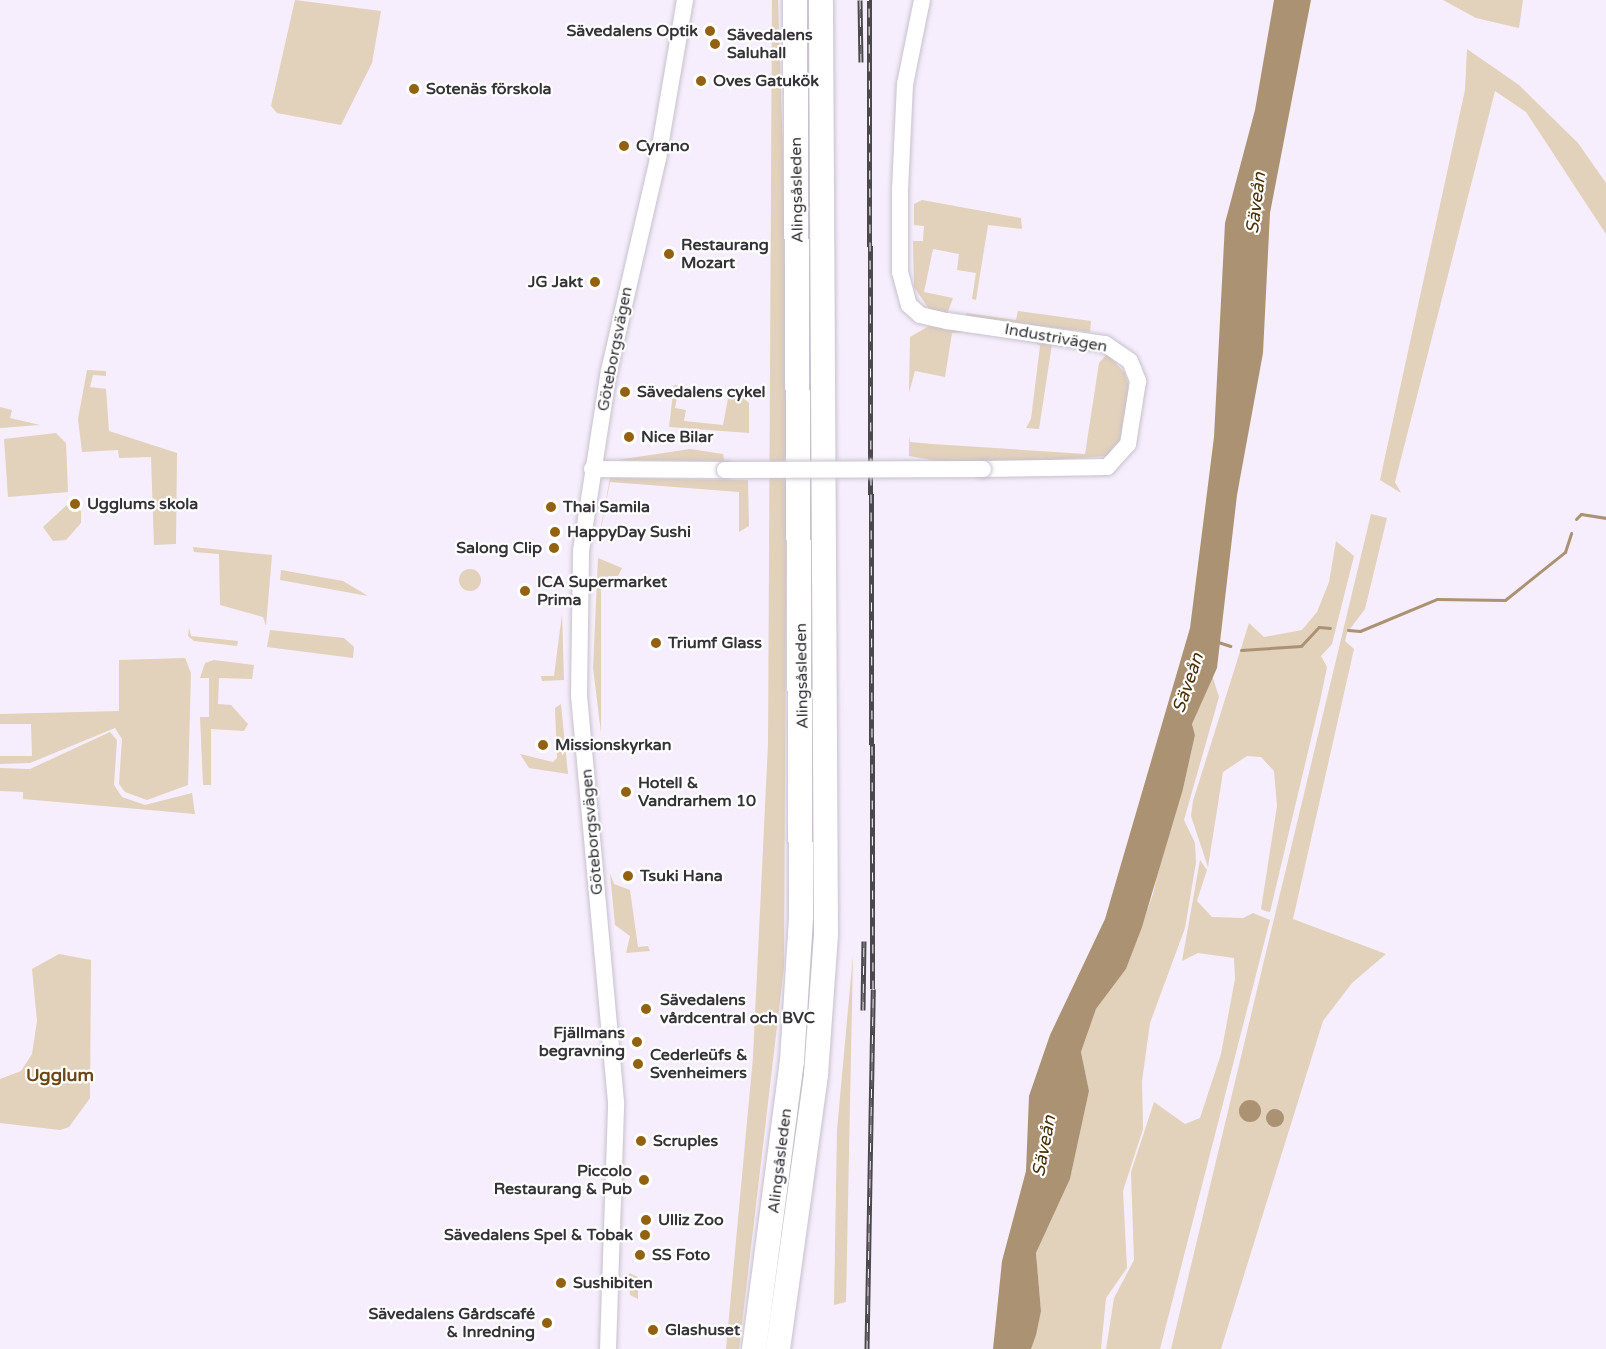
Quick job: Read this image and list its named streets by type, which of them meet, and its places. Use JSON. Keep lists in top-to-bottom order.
{
  "streets": {
    "highway": ["Alingsåsleden"],
    "street": ["Industrivägen", "Göteborgsvägen"]
  },
  "crossings": [
    ["Industrivägen", "Göteborgsvägen"]
  ],
  "districts": ["Ugglum"],
  "water": ["Säveån"],
  "places": [
    "Sävedalens Optik",
    "Sävedalens Saluhall",
    "Oves Gatukök",
    "Sotenäs förskola",
    "Cyrano",
    "Restaurang Mozart",
    "JG Jakt",
    "Sävedalens cykel",
    "Nice Bilar",
    "Ugglums skola",
    "Thai Samila",
    "HappyDay Sushi",
    "Salong Clip",
    "ICA Supermarket Prima",
    "Triumf Glass",
    "Missionskyrkan",
    "Hotell & Vandrarhem 10",
    "Tsuki Hana",
    "Sävedalens vårdcentral och BVC",
    "Fjällmans begravning",
    "Cederleüfs & Svenheimers",
    "Scruples",
    "Piccolo Restaurang & Pub",
    "Ulliz Zoo",
    "Sävedalens Spel & Tobak",
    "SS Foto",
    "Sushibiten",
    "Sävedalens Gårdscafé & Inredning",
    "Glashuset"
  ]
}
